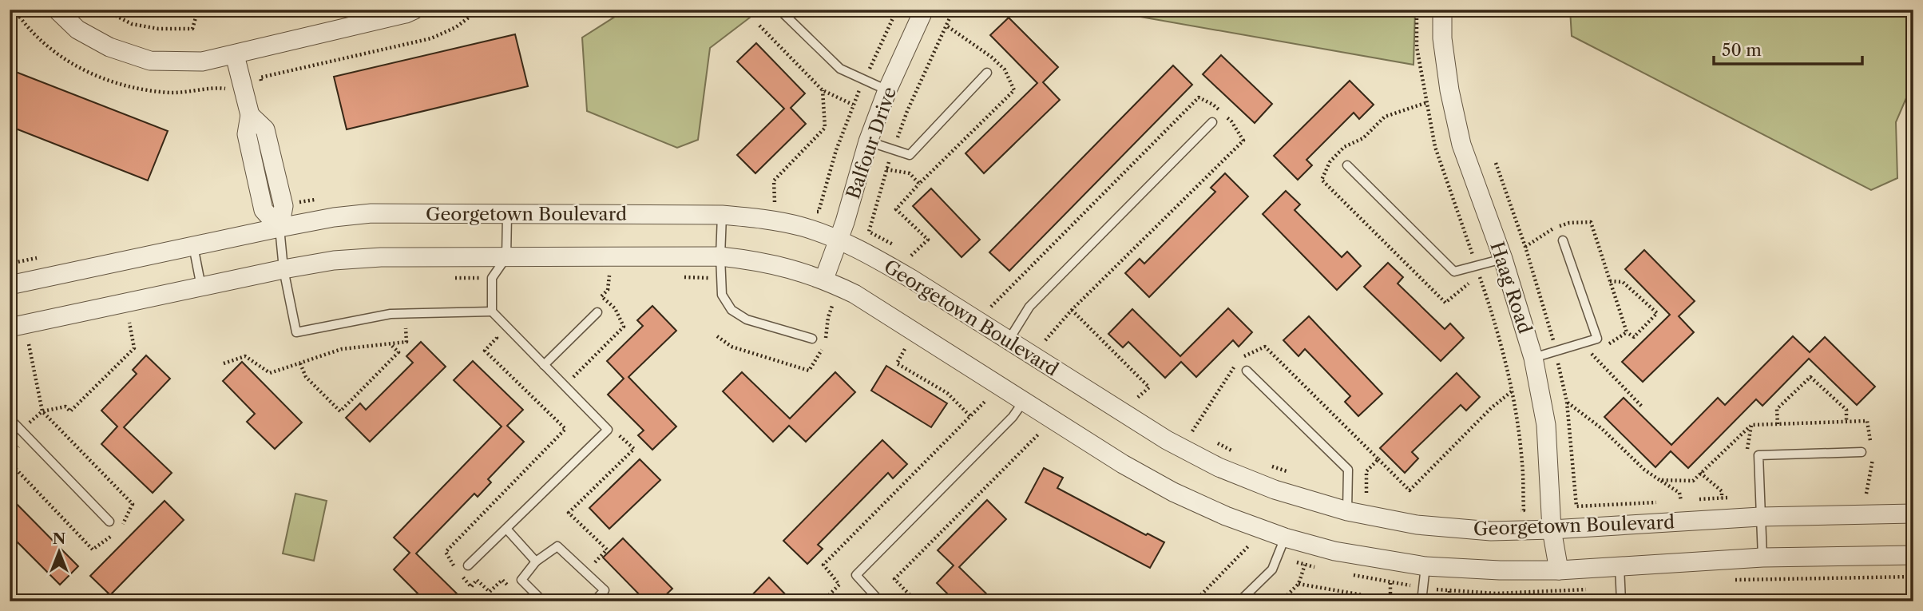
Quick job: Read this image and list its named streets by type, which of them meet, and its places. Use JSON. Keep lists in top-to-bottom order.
{
  "streets": {
    "street": ["Balfour Drive", "Georgetown Boulevard", "Haag Road"]
  },
  "crossings": [
    ["Balfour Drive", "Georgetown Boulevard"],
    ["Georgetown Boulevard", "Haag Road"]
  ],
  "scale_bar": "50 m",
  "north": "top"
}
